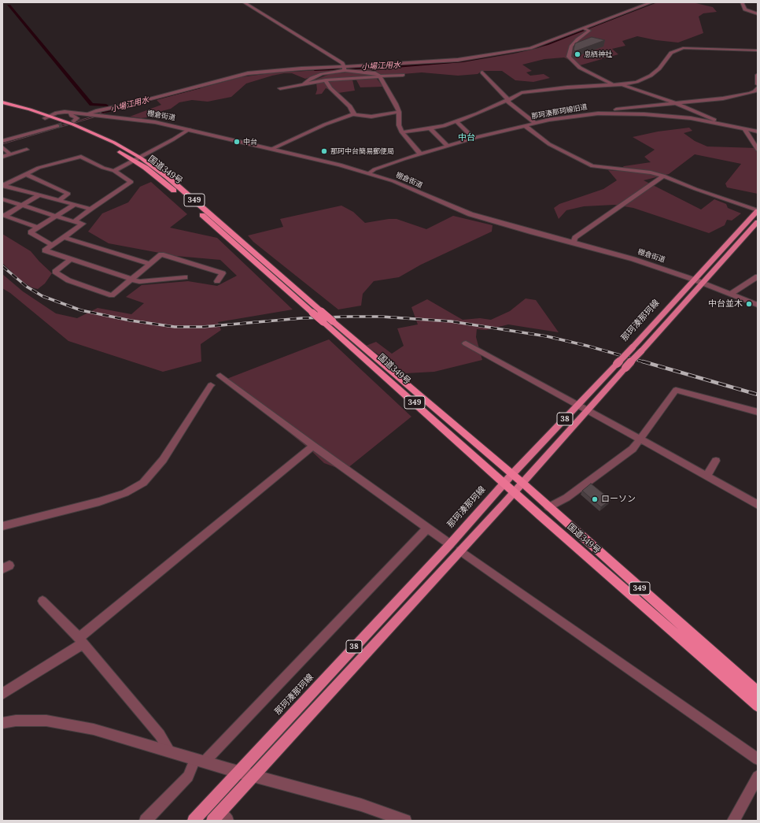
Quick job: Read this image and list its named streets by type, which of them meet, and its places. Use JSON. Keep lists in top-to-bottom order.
{
  "streets": {
    "highway": ["国道349号", "349"],
    "main road": ["那珂湊那珂線", "38"],
    "street": ["那珂湊那珂線旧道", "棚倉街道"]
  },
  "crossings": [
    ["那珂湊那珂線旧道", "棚倉街道"],
    ["棚倉街道", "国道349号"],
    ["棚倉街道", "那珂湊那珂線"],
    ["棚倉街道", "38"],
    ["国道349号", "那珂湊那珂線"],
    ["国道349号", "38"]
  ],
  "districts": ["中台"],
  "water": ["小場江用水"],
  "places": [
    "息栖神社",
    "中台",
    "那珂中台簡易郵便局",
    "中台並木",
    "ローソン"
  ]
}
